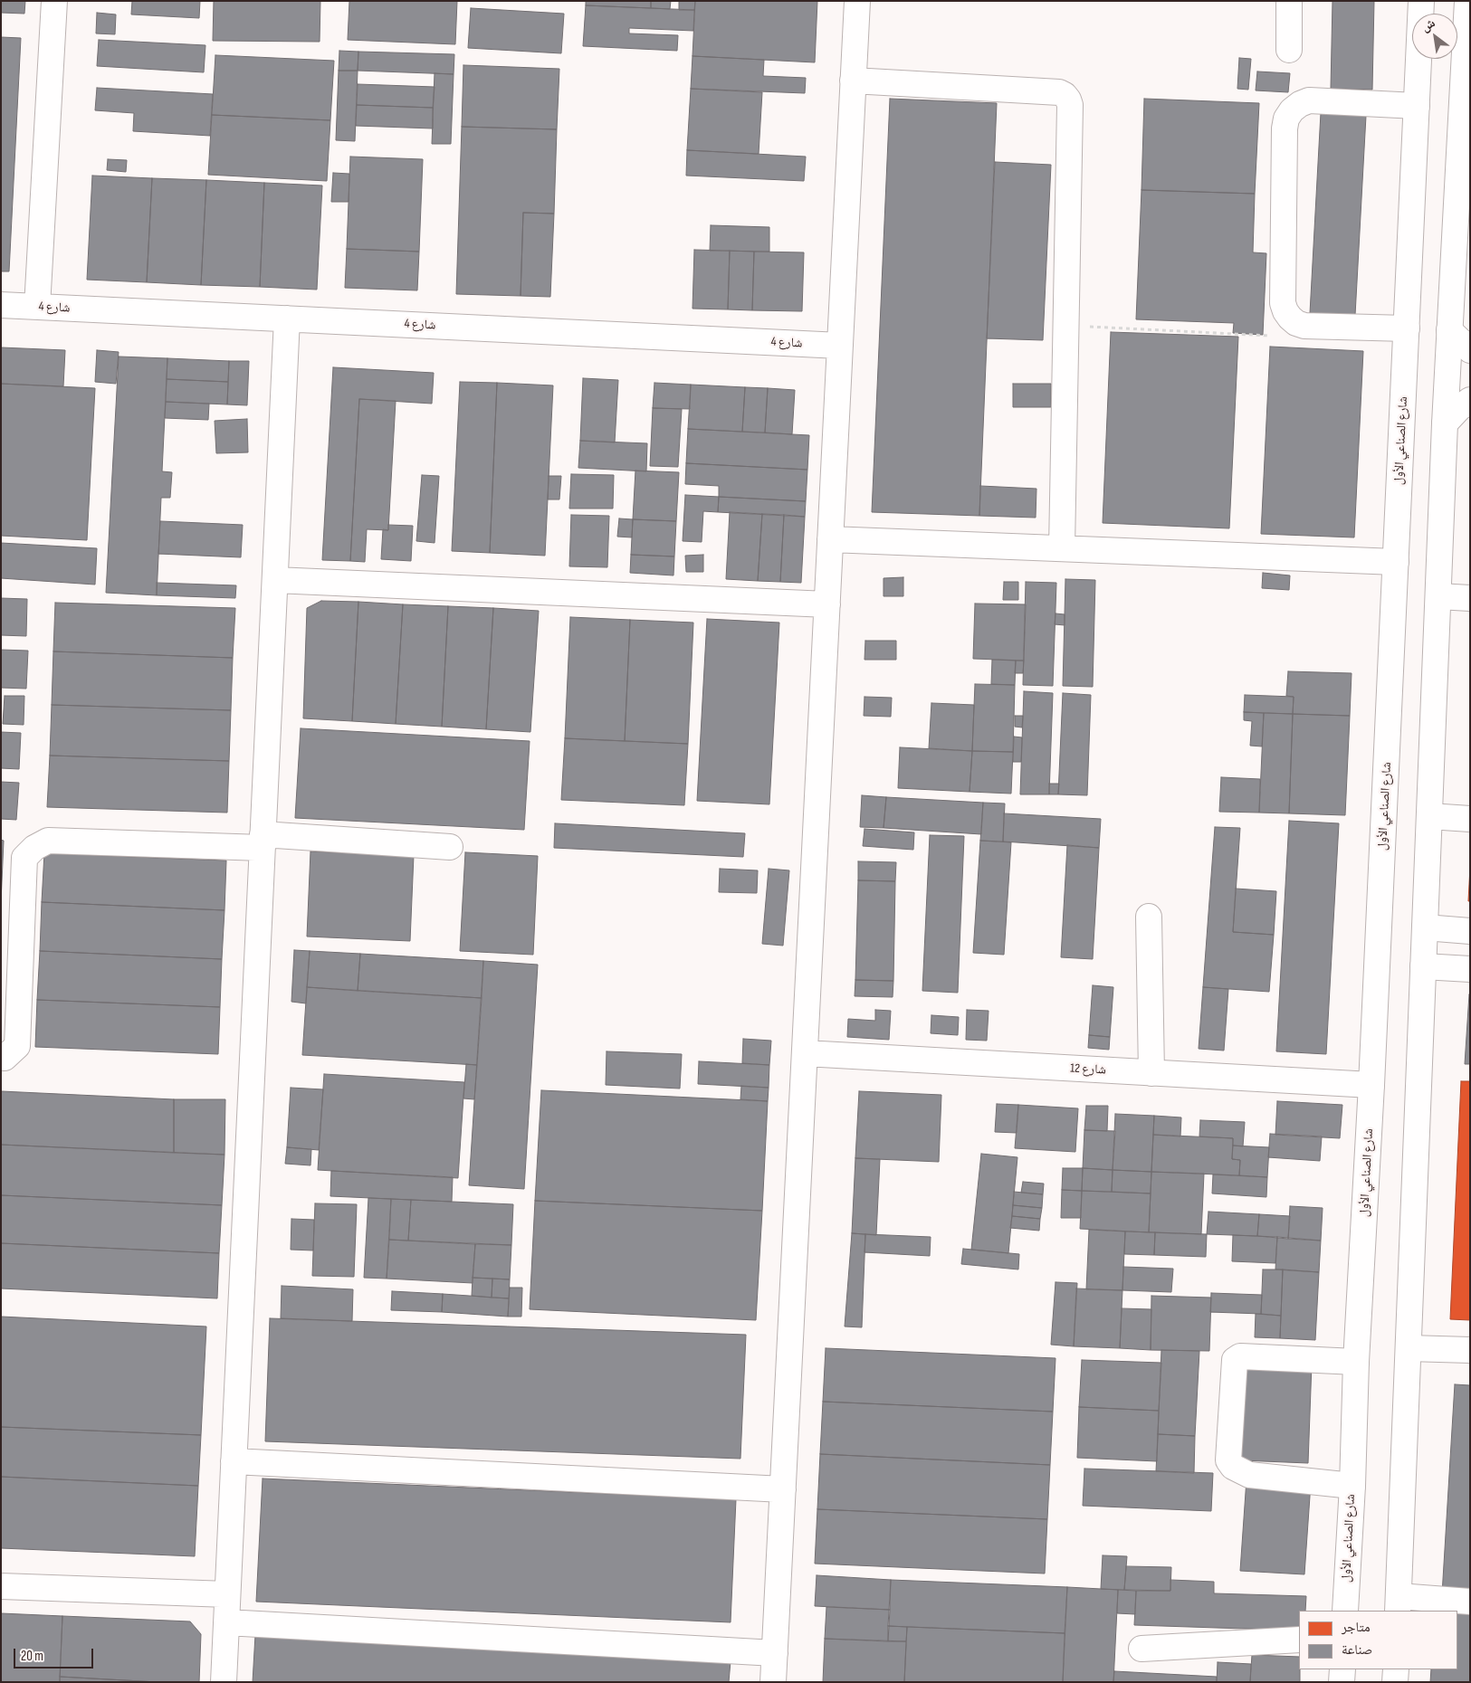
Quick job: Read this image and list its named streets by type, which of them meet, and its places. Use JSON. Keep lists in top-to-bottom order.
{
  "streets": {
    "street": ["شارع 4", "شارع الصناعي الأول", "شارع 12"]
  },
  "crossings": [
    ["شارع الصناعي الأول", "شارع 12"]
  ],
  "legend": ["متاجر", "صناعة"],
  "scale_bar": "20 m",
  "north": "top left"
}
